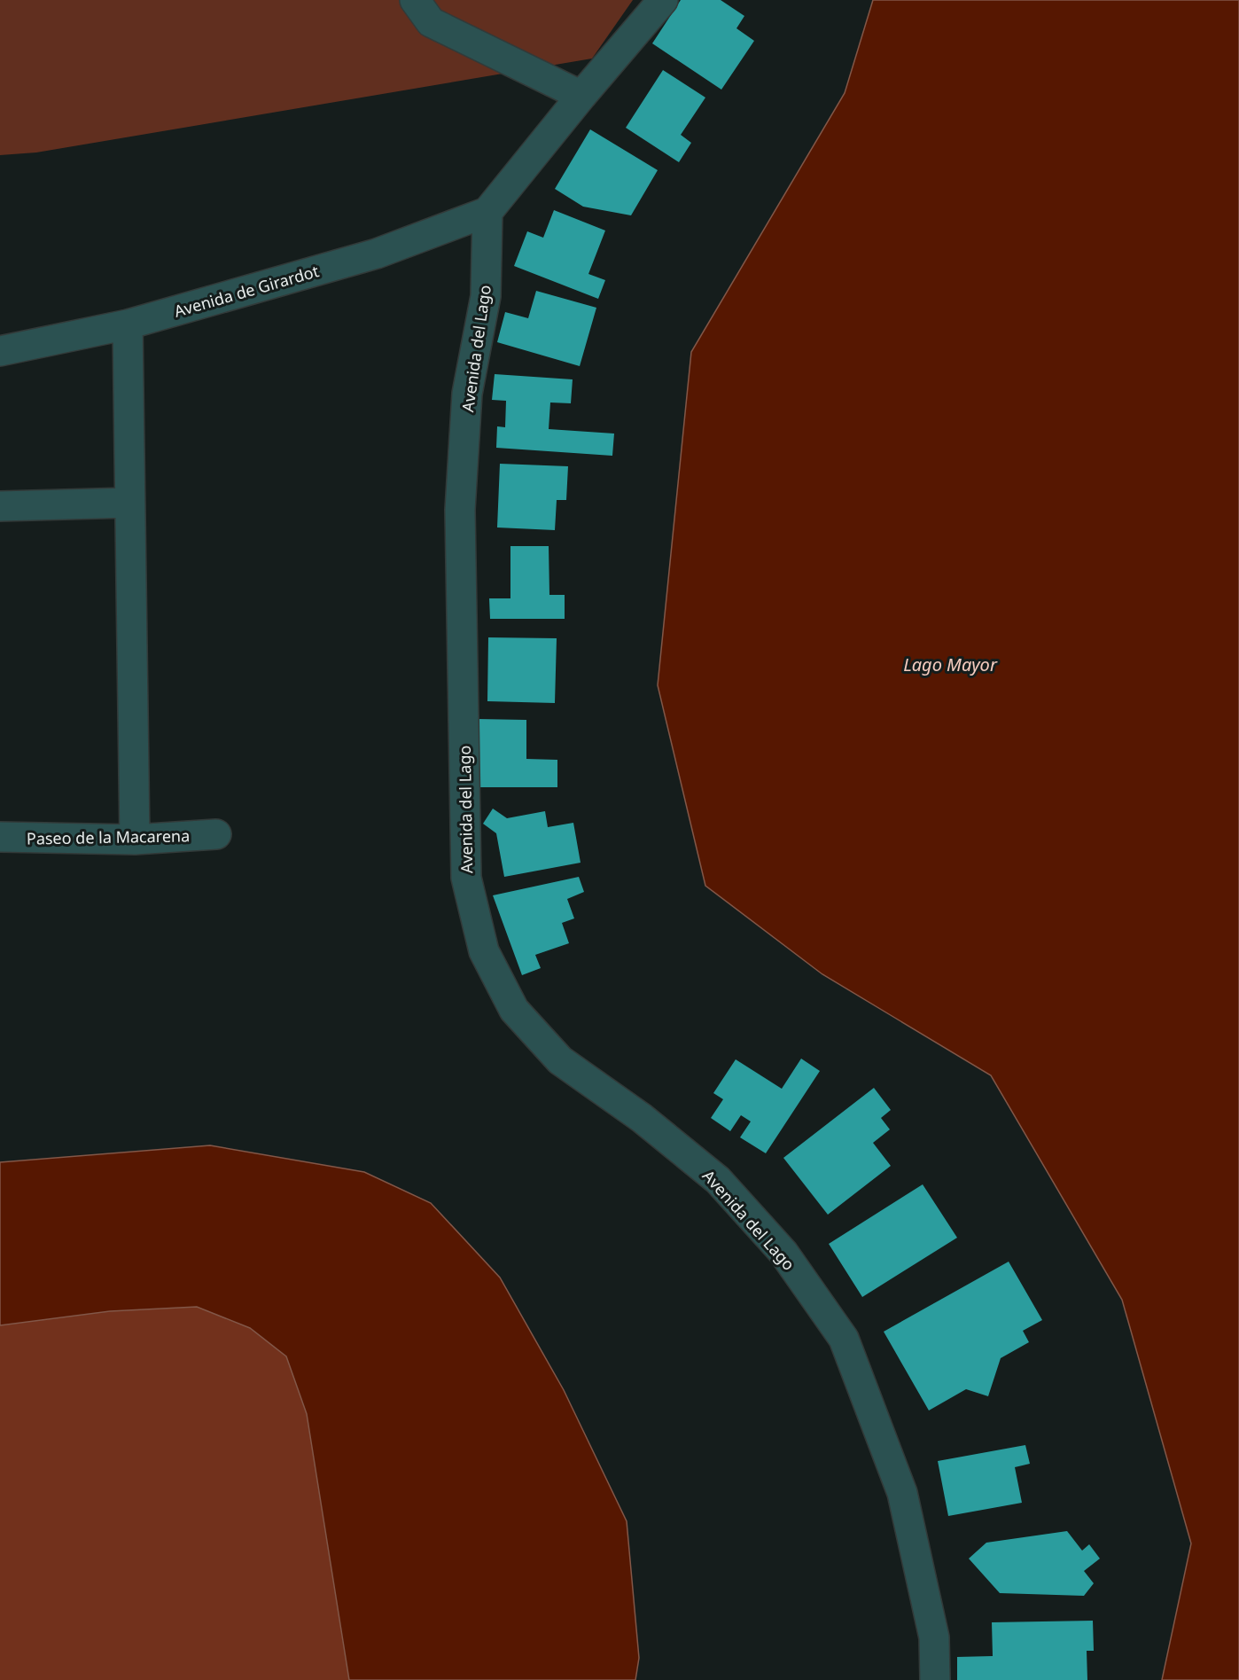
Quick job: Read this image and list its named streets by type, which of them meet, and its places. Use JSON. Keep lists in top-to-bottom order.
{
  "streets": {
    "street": ["Avenida de Girardot", "Avenida del Lago", "Paseo de la Macarena"]
  },
  "crossings": [
    ["Avenida de Girardot", "Avenida del Lago"]
  ],
  "water": ["Lago Mayor"]
}
